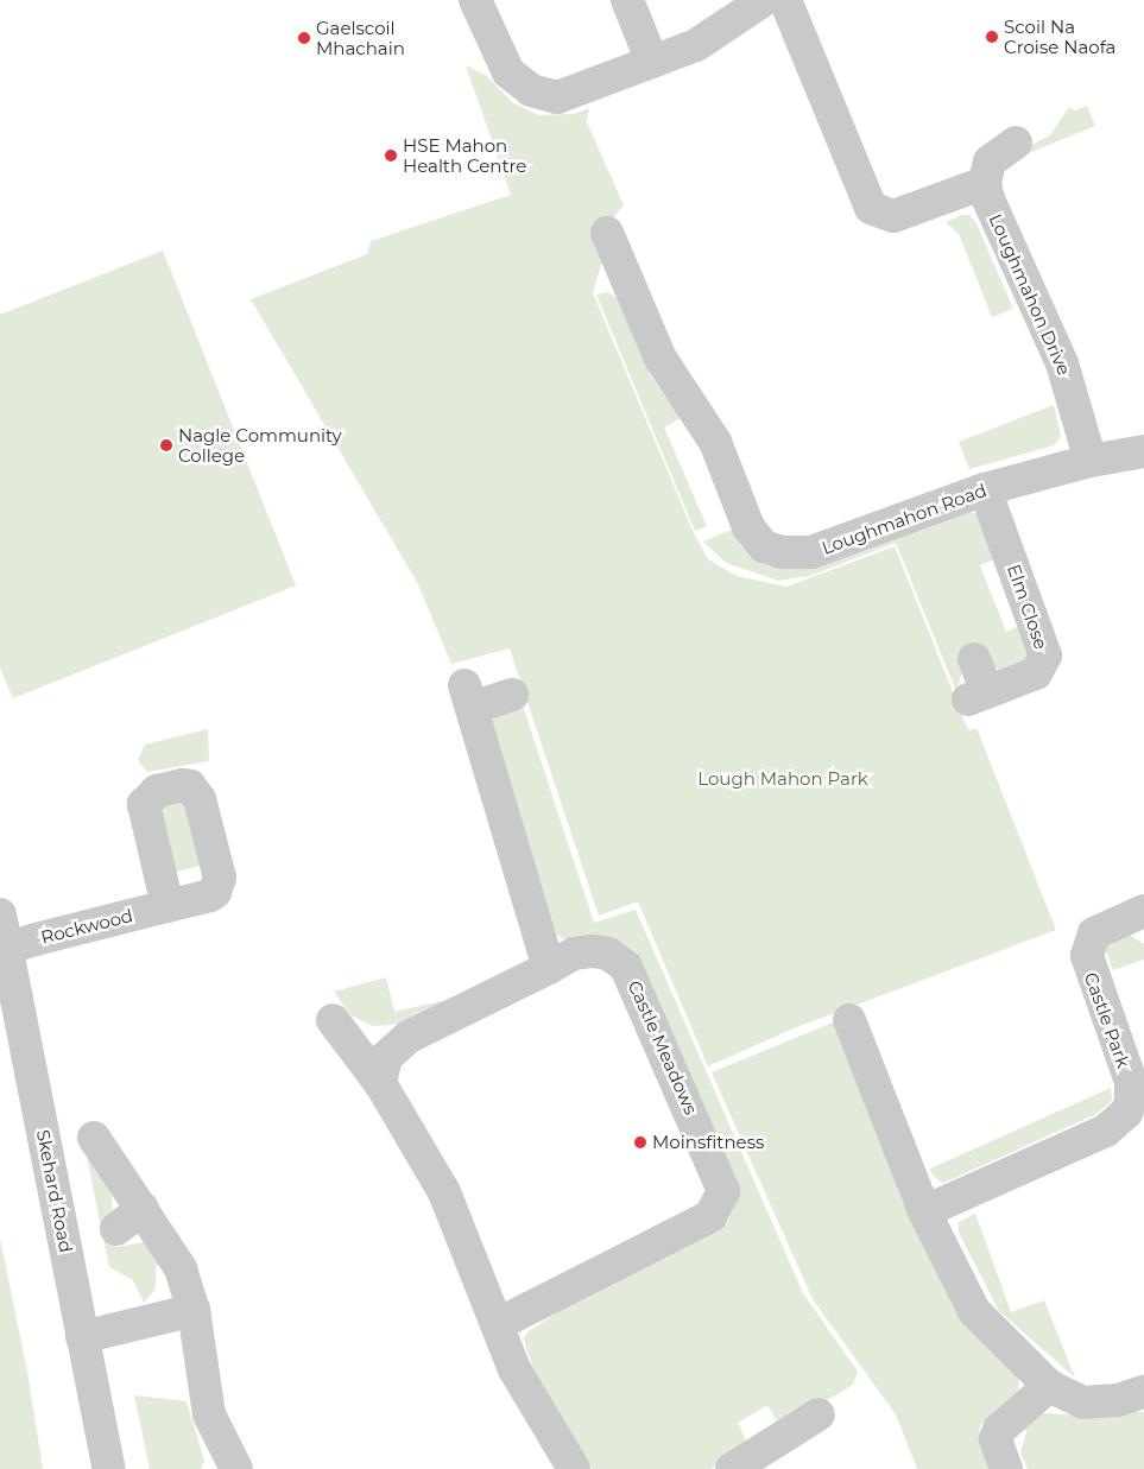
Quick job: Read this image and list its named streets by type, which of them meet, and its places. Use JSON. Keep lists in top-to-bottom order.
{
  "streets": {
    "street": [
      "Loughmahon Drive",
      "Loughmahon Road",
      "Elm Close",
      "Rockwood",
      "Castle Park",
      "Castle Meadows",
      "Skehard Road"
    ]
  },
  "crossings": [
    ["Loughmahon Drive", "Loughmahon Road"],
    ["Loughmahon Road", "Elm Close"],
    ["Rockwood", "Skehard Road"]
  ],
  "parks": ["Lough Mahon Park"],
  "places": [
    "Scoil Na Croise Naofa",
    "Gaelscoil Mhachain",
    "HSE Mahon Health Centre",
    "Nagle Community College",
    "Moinsfitness"
  ]
}
